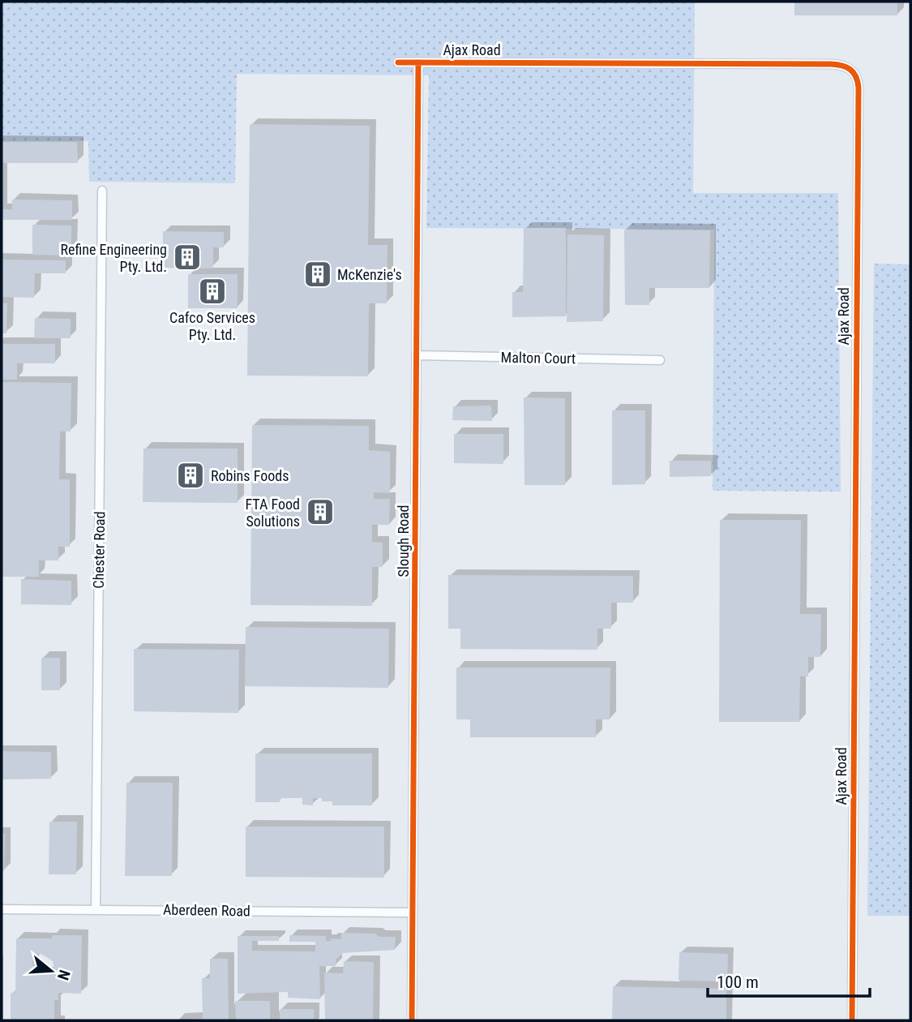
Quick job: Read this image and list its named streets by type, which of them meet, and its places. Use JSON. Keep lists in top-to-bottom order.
{
  "streets": {
    "street": [
      "Ajax Road",
      "Malton Court",
      "Slough Road",
      "Chester Road",
      "Aberdeen Road"
    ]
  },
  "crossings": [
    ["Ajax Road", "Slough Road"],
    ["Malton Court", "Slough Road"],
    ["Slough Road", "Aberdeen Road"],
    ["Chester Road", "Aberdeen Road"]
  ],
  "places": {
    "building": [
      "Refine Engineering Pty. Ltd.",
      "McKenzie's",
      "Cafco Services Pty. Ltd.",
      "Robins Foods",
      "FTA Food Solutions"
    ]
  },
  "scale_bar": "100 m",
  "north": "right"
}
